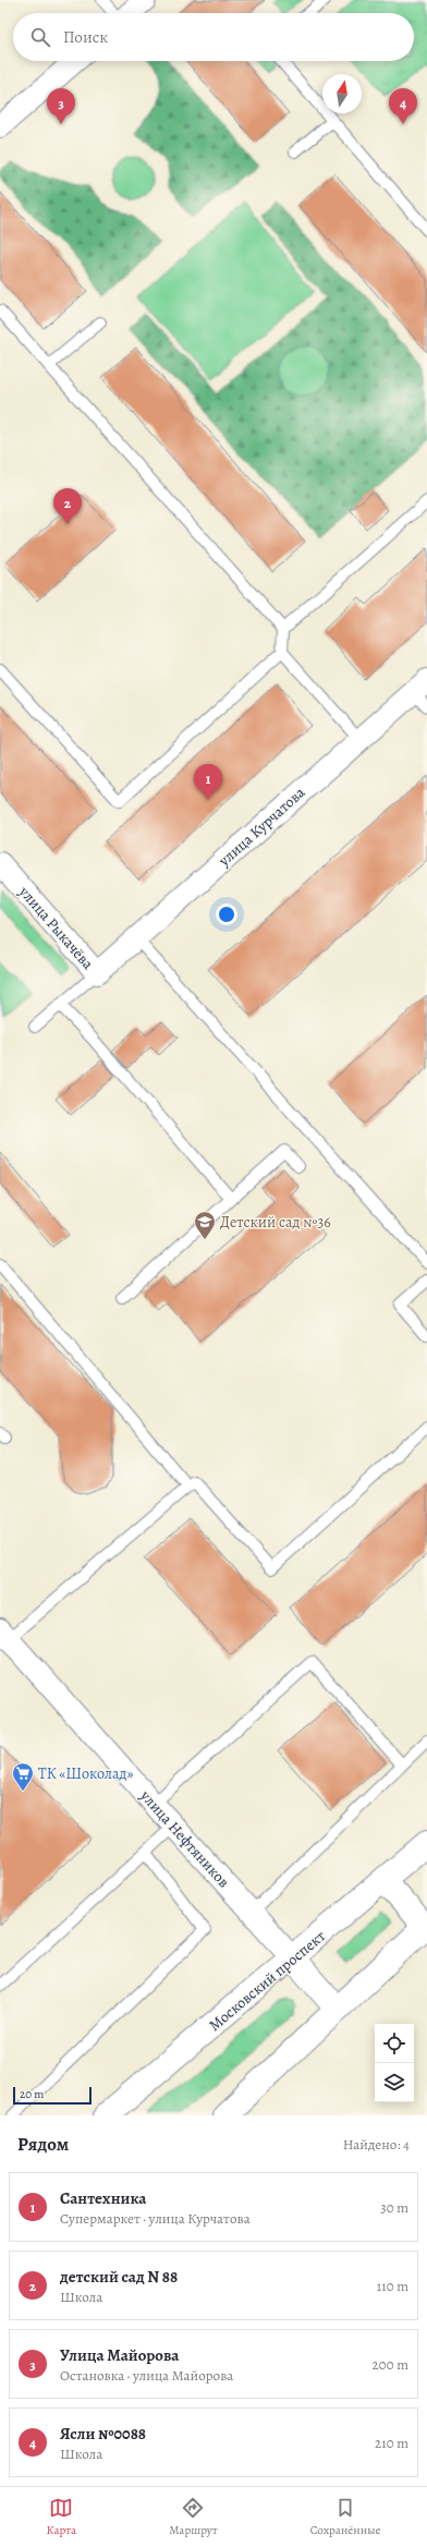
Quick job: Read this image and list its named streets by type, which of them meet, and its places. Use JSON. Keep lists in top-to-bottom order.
{
  "streets": {
    "main road": ["улица Нефтяников", "Московский проспект"],
    "street": ["улица Курчатова", "улица Рыкачёва"]
  },
  "crossings": [
    ["улица Курчатова", "улица Рыкачёва"],
    ["улица Нефтяников", "Московский проспект"]
  ],
  "places": {
    "school or university": ["Детский сад №36"],
    "supermarket": ["ТК «Шоколад»"]
  },
  "scale_bar": "20 m",
  "north": "top",
  "page": {
    "search": "Поиск",
    "pins": [
      "3",
      "4",
      "2",
      "1"
    ],
    "scale": "20 m",
    "heading": ["Рядом", "Найдено: 4"],
    "list": [
      {
        "mark": "1",
        "name": "Сантехника",
        "note": "Супермаркет · улица Курчатова",
        "value": "30 m"
      },
      {
        "mark": "2",
        "name": "детский сад N 88",
        "note": "Школа",
        "value": "110 m"
      },
      {
        "mark": "3",
        "name": "Улица Майорова",
        "note": "Остановка · улица Майорова",
        "value": "200 m"
      },
      {
        "mark": "4",
        "name": "Ясли №0088",
        "note": "Школа",
        "value": "210 m"
      }
    ],
    "nav": ["Карта", "Маршрут", "Сохранённые"]
  }
}
